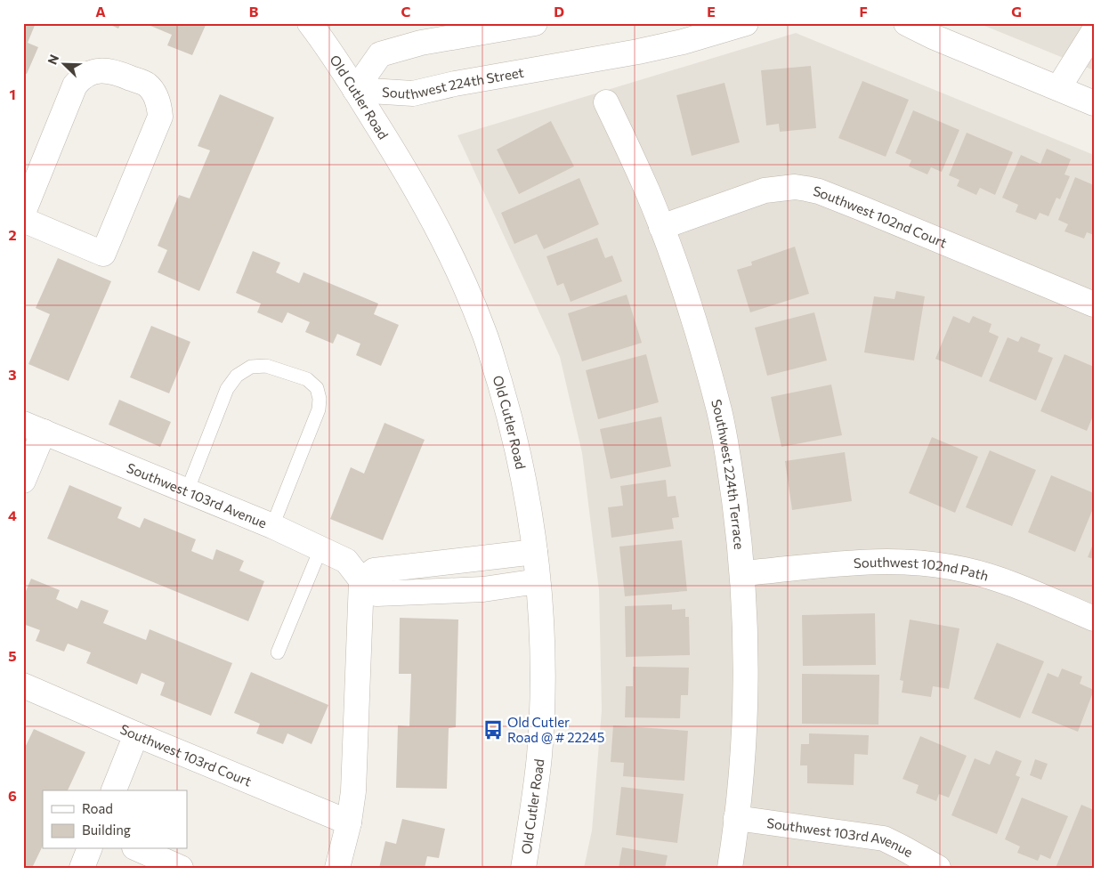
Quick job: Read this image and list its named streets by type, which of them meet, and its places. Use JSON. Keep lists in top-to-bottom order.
{
  "streets": {
    "street": [
      "Southwest 224th Street",
      "Old Cutler Road",
      "Southwest 102nd Court",
      "Southwest 224th Terrace",
      "Southwest 103rd Avenue",
      "Southwest 102nd Path",
      "Southwest 103rd Court"
    ]
  },
  "crossings": [
    ["Southwest 224th Street", "Old Cutler Road"],
    ["Old Cutler Road", "Southwest 103rd Avenue"],
    ["Southwest 102nd Court", "Southwest 224th Terrace"],
    ["Southwest 224th Terrace", "Southwest 103rd Avenue"],
    ["Southwest 224th Terrace", "Southwest 102nd Path"]
  ],
  "places": {
    "bus stop": ["Old Cutler Road @ # 22245"]
  },
  "legend": ["Road", "Building"],
  "north": "top left",
  "grid": {
    "columns": [
      "A",
      "B",
      "C",
      "D",
      "E",
      "F",
      "G"
    ],
    "rows": [
      "1",
      "2",
      "3",
      "4",
      "5",
      "6"
    ]
  }
}
